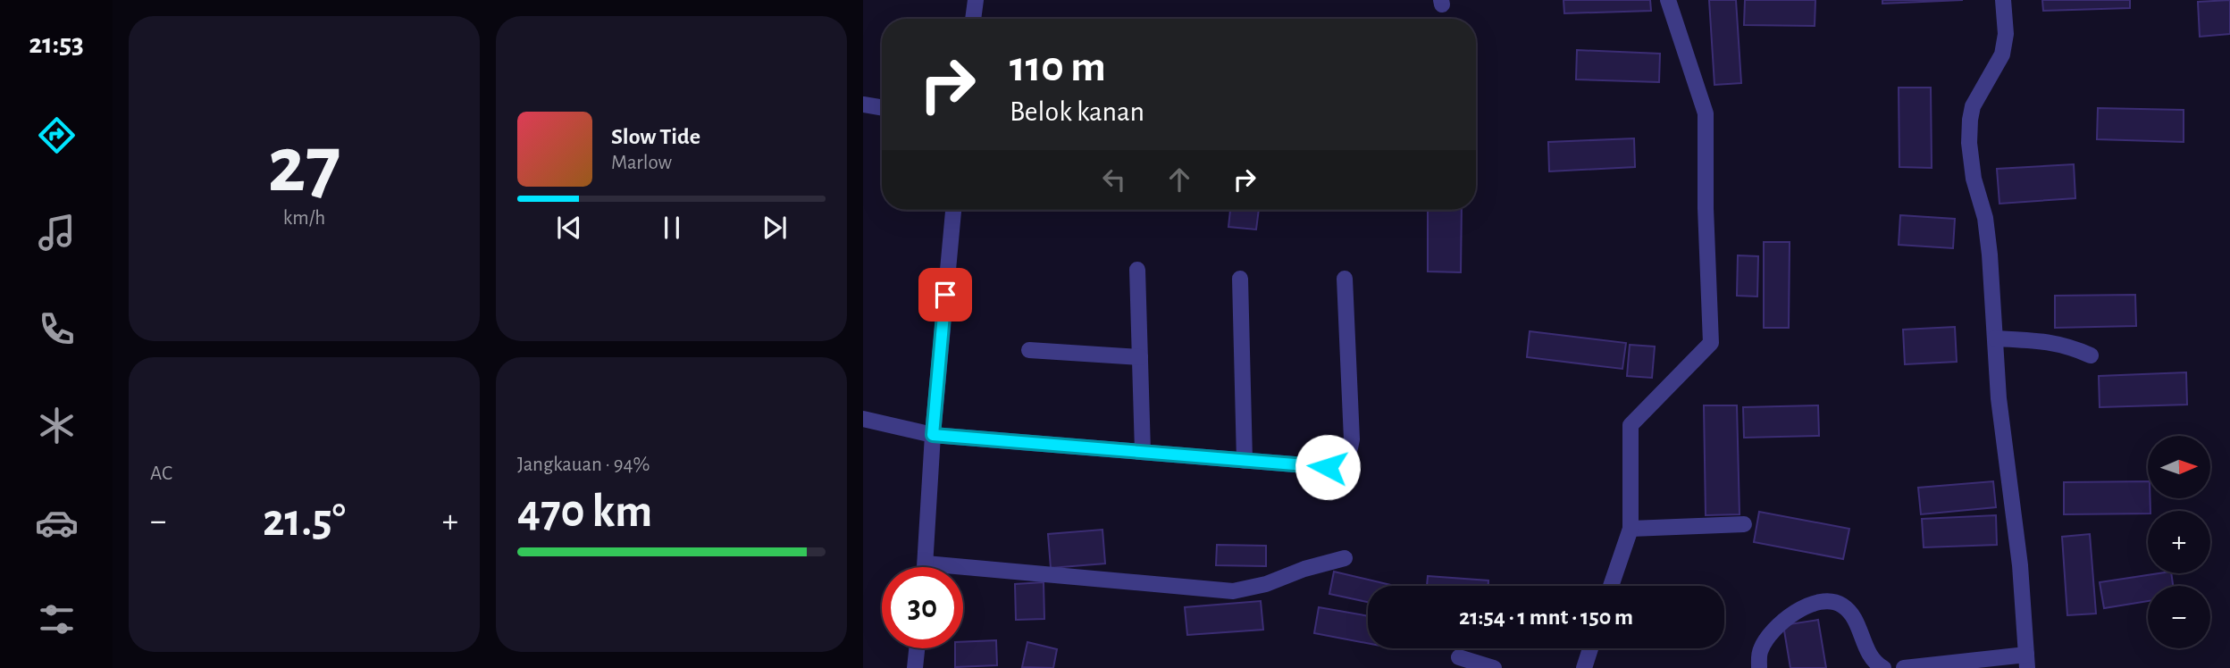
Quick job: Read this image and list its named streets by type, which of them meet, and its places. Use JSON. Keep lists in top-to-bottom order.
{
  "north": "right",
  "page": {
    "tabs": "21:53",
    "tile": [
      ["27", "km/h"],
      "AC",
      ["Jangkauan · 94%", "470 km"]
    ],
    "turn": ["110 m", "Belok kanan"],
    "song": ["Slow Tide", "Marlow"],
    "map_buttons": ["+", "−"],
    "heat": ["−", "21.5°", "+"],
    "limit": "30",
    "trip": "21:54 · 1 mnt · 150 m"
  }
}
